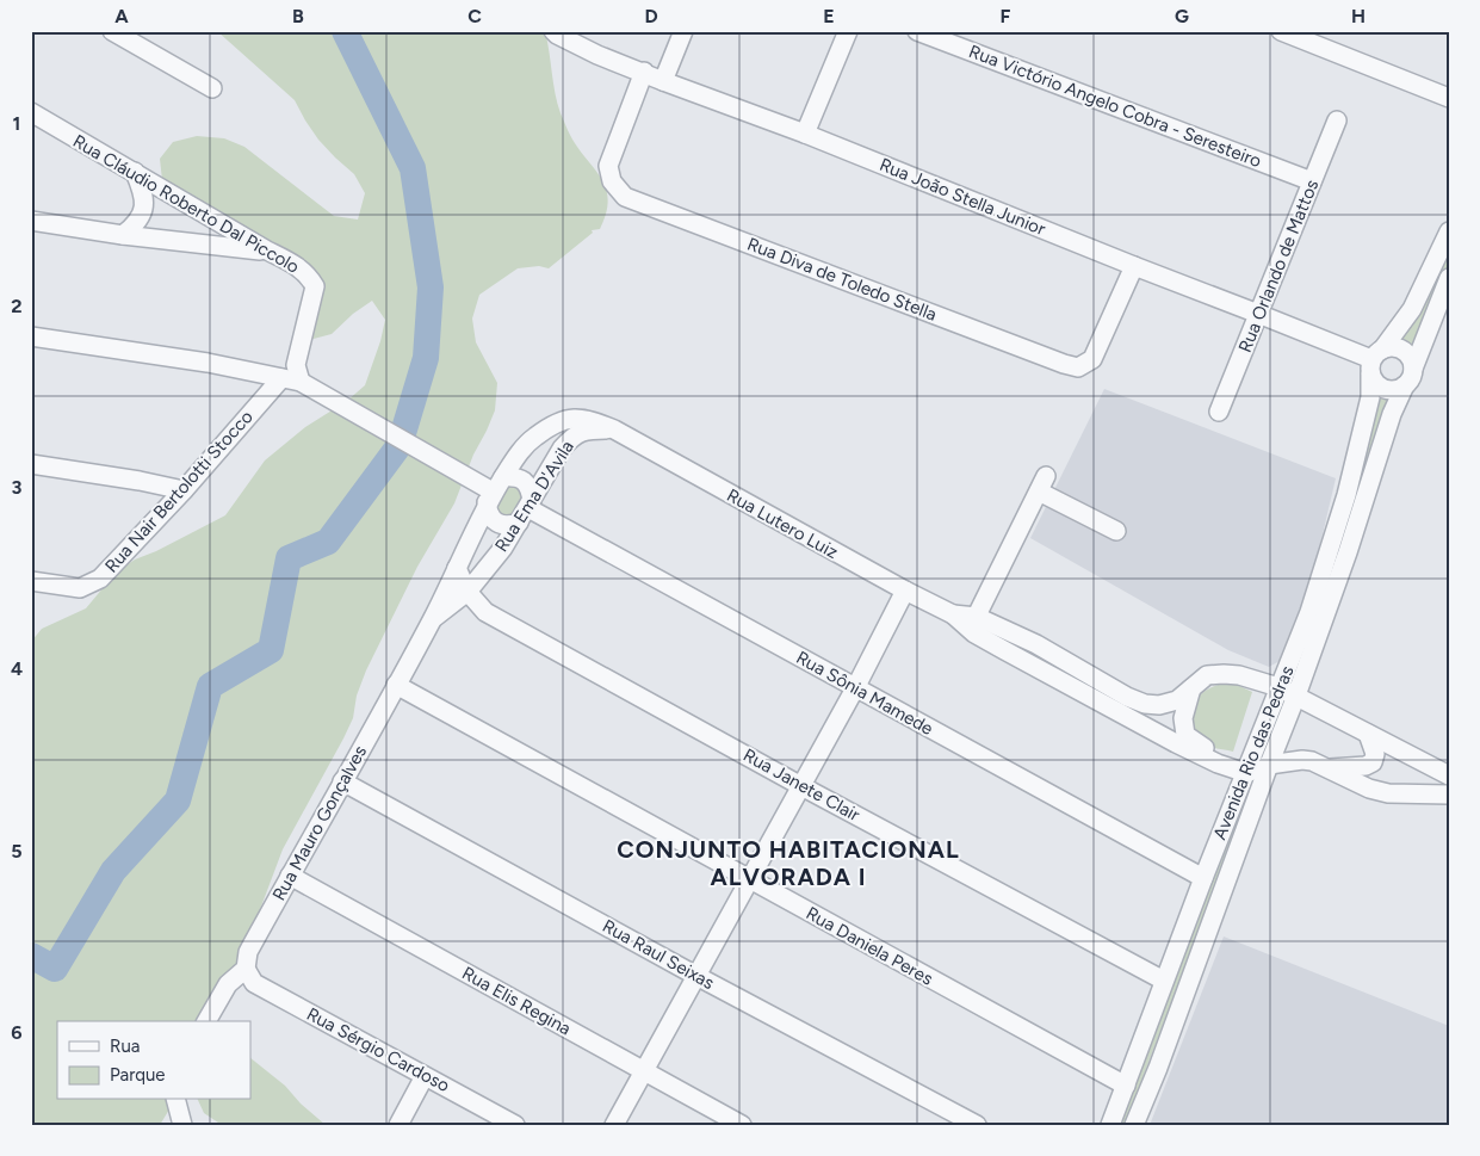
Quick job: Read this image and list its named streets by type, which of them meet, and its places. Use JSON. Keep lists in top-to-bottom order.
{
  "streets": {
    "street": [
      "Rua Victório Angelo Cobra - Seresteiro",
      "Rua João Stella Junior",
      "Rua Cláudio Roberto Dal Piccolo",
      "Rua Orlando de Mattos",
      "Rua Diva de Toledo Stella",
      "Rua Nair Bertolotti Stocco",
      "Rua Ema D'Avila",
      "Rua Lutero Luiz",
      "Rua Sônia Mamede",
      "Avenida Rio das Pedras",
      "Rua Janete Clair",
      "Rua Mauro Gonçalves",
      "Rua Daniela Peres",
      "Rua Raul Seixas",
      "Rua Elis Regina",
      "Rua Sérgio Cardoso"
    ]
  },
  "crossings": [
    ["Rua Victório Angelo Cobra - Seresteiro", "Rua Orlando de Mattos"],
    ["Rua João Stella Junior", "Rua Orlando de Mattos"],
    ["Rua João Stella Junior", "Rua Diva de Toledo Stella"],
    ["Rua João Stella Junior", "Avenida Rio das Pedras"],
    ["Rua Ema D'Avila", "Rua Lutero Luiz"],
    ["Rua Ema D'Avila", "Rua Sônia Mamede"],
    ["Rua Ema D'Avila", "Rua Janete Clair"],
    ["Rua Ema D'Avila", "Rua Mauro Gonçalves"],
    ["Rua Lutero Luiz", "Avenida Rio das Pedras"],
    ["Rua Sônia Mamede", "Avenida Rio das Pedras"],
    ["Avenida Rio das Pedras", "Rua Janete Clair"],
    ["Avenida Rio das Pedras", "Rua Daniela Peres"],
    ["Rua Mauro Gonçalves", "Rua Daniela Peres"],
    ["Rua Mauro Gonçalves", "Rua Raul Seixas"],
    ["Rua Mauro Gonçalves", "Rua Elis Regina"],
    ["Rua Mauro Gonçalves", "Rua Sérgio Cardoso"]
  ],
  "districts": ["CONJUNTO HABITACIONAL ALVORADA I"],
  "legend": ["Rua", "Parque"],
  "grid": {
    "columns": [
      "A",
      "B",
      "C",
      "D",
      "E",
      "F",
      "G",
      "H"
    ],
    "rows": [
      "1",
      "2",
      "3",
      "4",
      "5",
      "6"
    ]
  }
}
